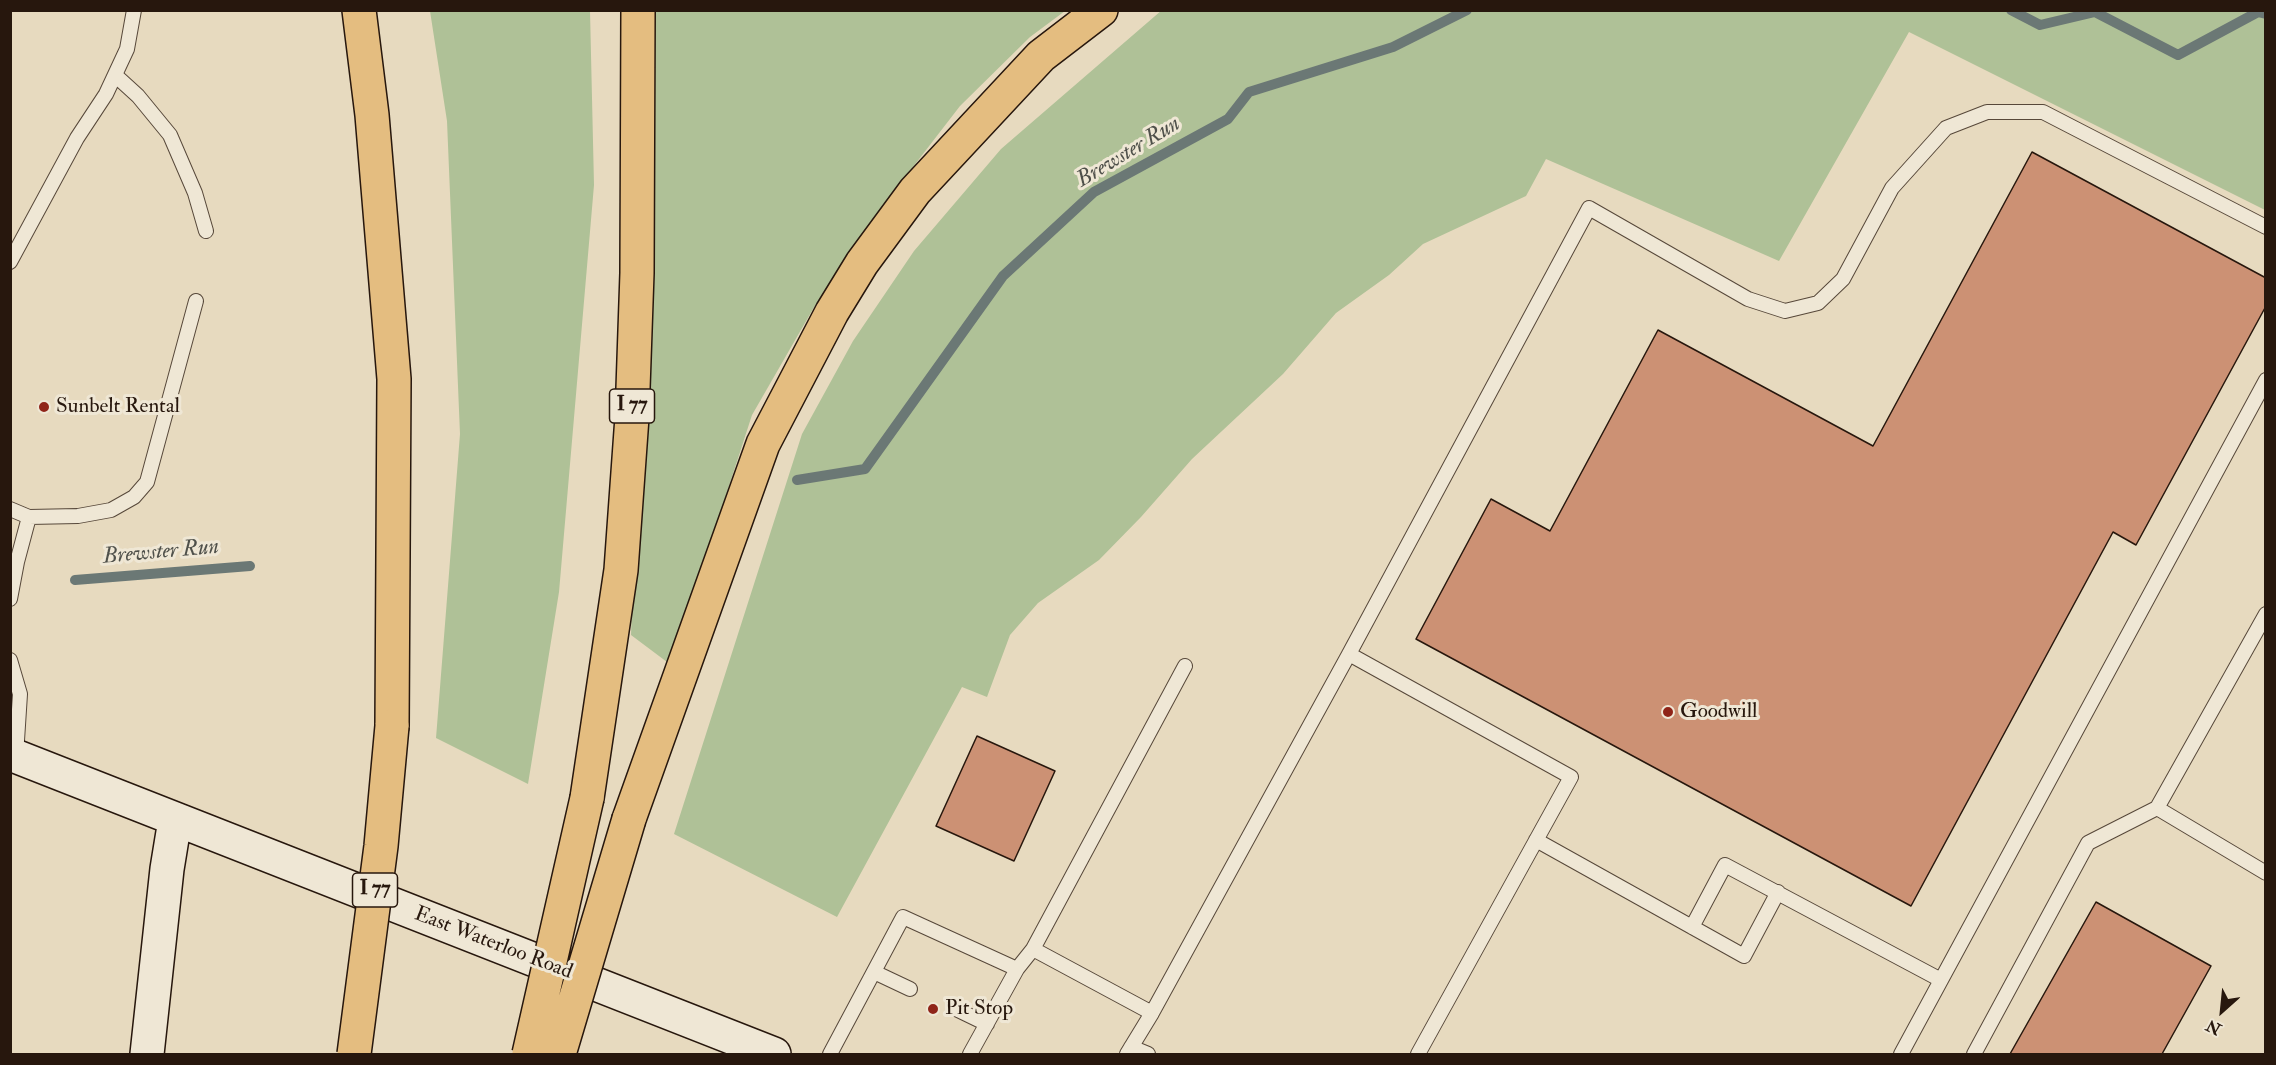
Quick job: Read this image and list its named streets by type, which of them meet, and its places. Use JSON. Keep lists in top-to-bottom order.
{
  "streets": {
    "highway": ["I 77"],
    "main road": ["East Waterloo Road"]
  },
  "water": ["Brewster Run"],
  "places": ["Sunbelt Rental", "Goodwill", "Pit Stop"],
  "north": "bottom left"
}
